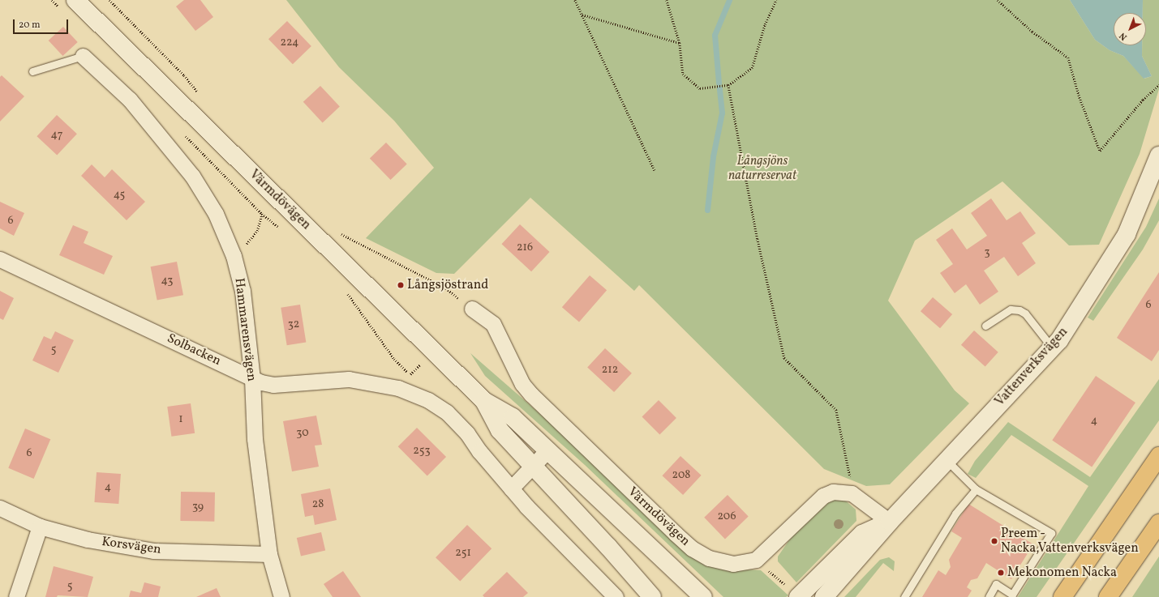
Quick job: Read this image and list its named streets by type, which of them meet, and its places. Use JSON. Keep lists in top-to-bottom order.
{
  "streets": {
    "main road": ["Värmdövägen", "Vattenverksvägen"],
    "street": ["Hammarensvägen", "Solbacken", "Korsvägen"]
  },
  "crossings": [
    ["Värmdövägen", "Vattenverksvägen"],
    ["Hammarensvägen", "Solbacken"],
    ["Hammarensvägen", "Korsvägen"]
  ],
  "parks": ["Långsjöns naturreservat"],
  "places": ["Långsjöstrand", "Preem - Nacka,Vattenverksvägen", "Mekonomen Nacka"],
  "house_numbers": [
    "224",
    "47",
    "45",
    "6",
    "216",
    "3",
    "43",
    "6",
    "32",
    "5",
    "212",
    "1",
    "4",
    "30",
    "253",
    "6",
    "208",
    "4",
    "28",
    "39",
    "206",
    "251",
    "5"
  ],
  "scale_bar": "20 m",
  "north": "bottom left"
}
